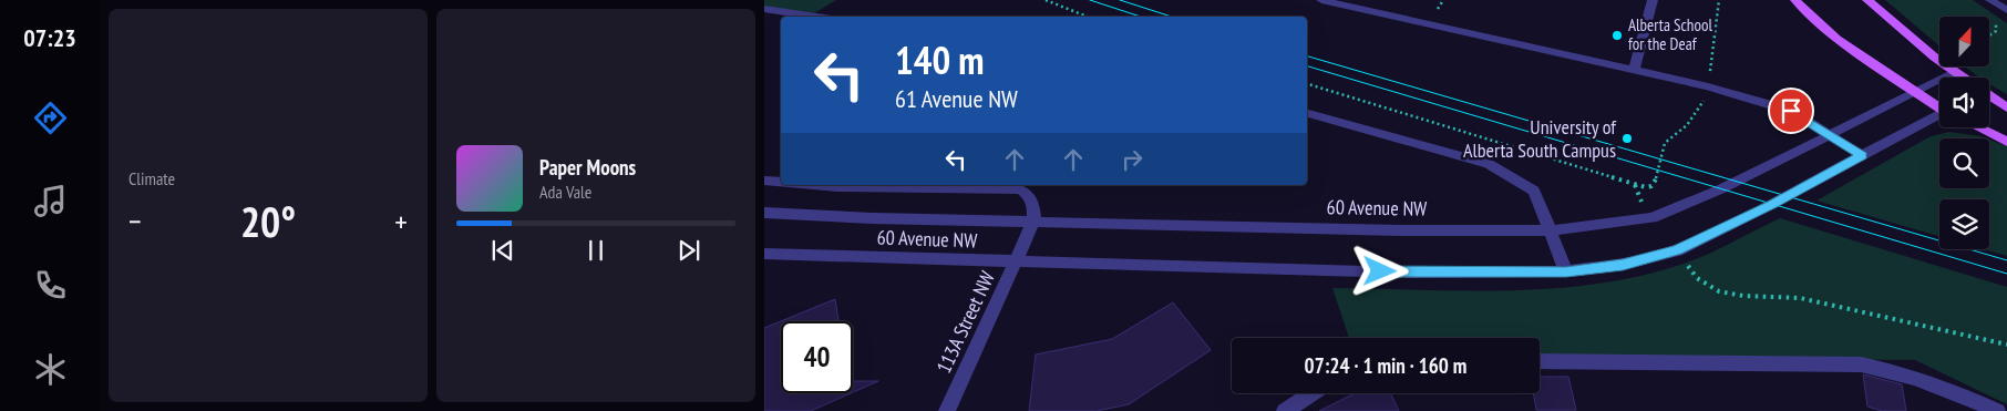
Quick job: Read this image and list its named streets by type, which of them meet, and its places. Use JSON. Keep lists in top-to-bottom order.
{
  "streets": {
    "street": ["60 Avenue NW", "113A Street NW"]
  },
  "crossings": [
    ["60 Avenue NW", "113A Street NW"]
  ],
  "places": ["Alberta School for the Deaf", "University of Alberta South Campus"],
  "north": "top",
  "page": {
    "tabs": "07:23",
    "tile": "Climate",
    "turn": ["140 m", "61 Avenue NW"],
    "song": ["Paper Moons", "Ada Vale"],
    "heat": ["−", "20°", "+"],
    "limit": "40",
    "trip": "07:24 · 1 min · 160 m"
  }
}
